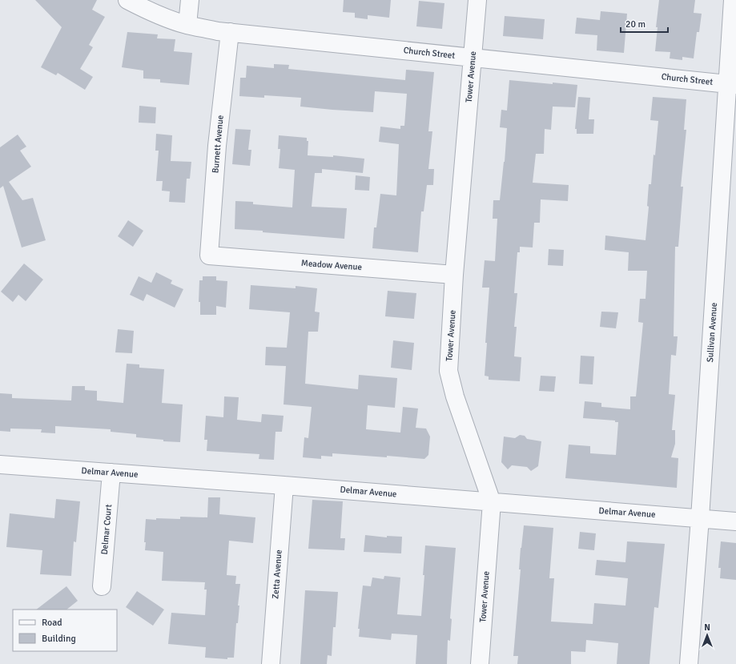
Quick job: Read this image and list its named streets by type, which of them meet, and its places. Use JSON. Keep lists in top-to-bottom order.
{
  "streets": {
    "street": [
      "Church Street",
      "Tower Avenue",
      "Burnett Avenue",
      "Meadow Avenue",
      "Sullivan Avenue",
      "Delmar Avenue",
      "Delmar Court",
      "Zetta Avenue"
    ]
  },
  "crossings": [
    ["Church Street", "Tower Avenue"],
    ["Church Street", "Burnett Avenue"],
    ["Church Street", "Sullivan Avenue"],
    ["Tower Avenue", "Meadow Avenue"],
    ["Tower Avenue", "Delmar Avenue"],
    ["Burnett Avenue", "Meadow Avenue"],
    ["Sullivan Avenue", "Delmar Avenue"],
    ["Delmar Avenue", "Delmar Court"],
    ["Delmar Avenue", "Zetta Avenue"]
  ],
  "legend": ["Road", "Building"],
  "scale_bar": "20 m",
  "north": "top"
}
